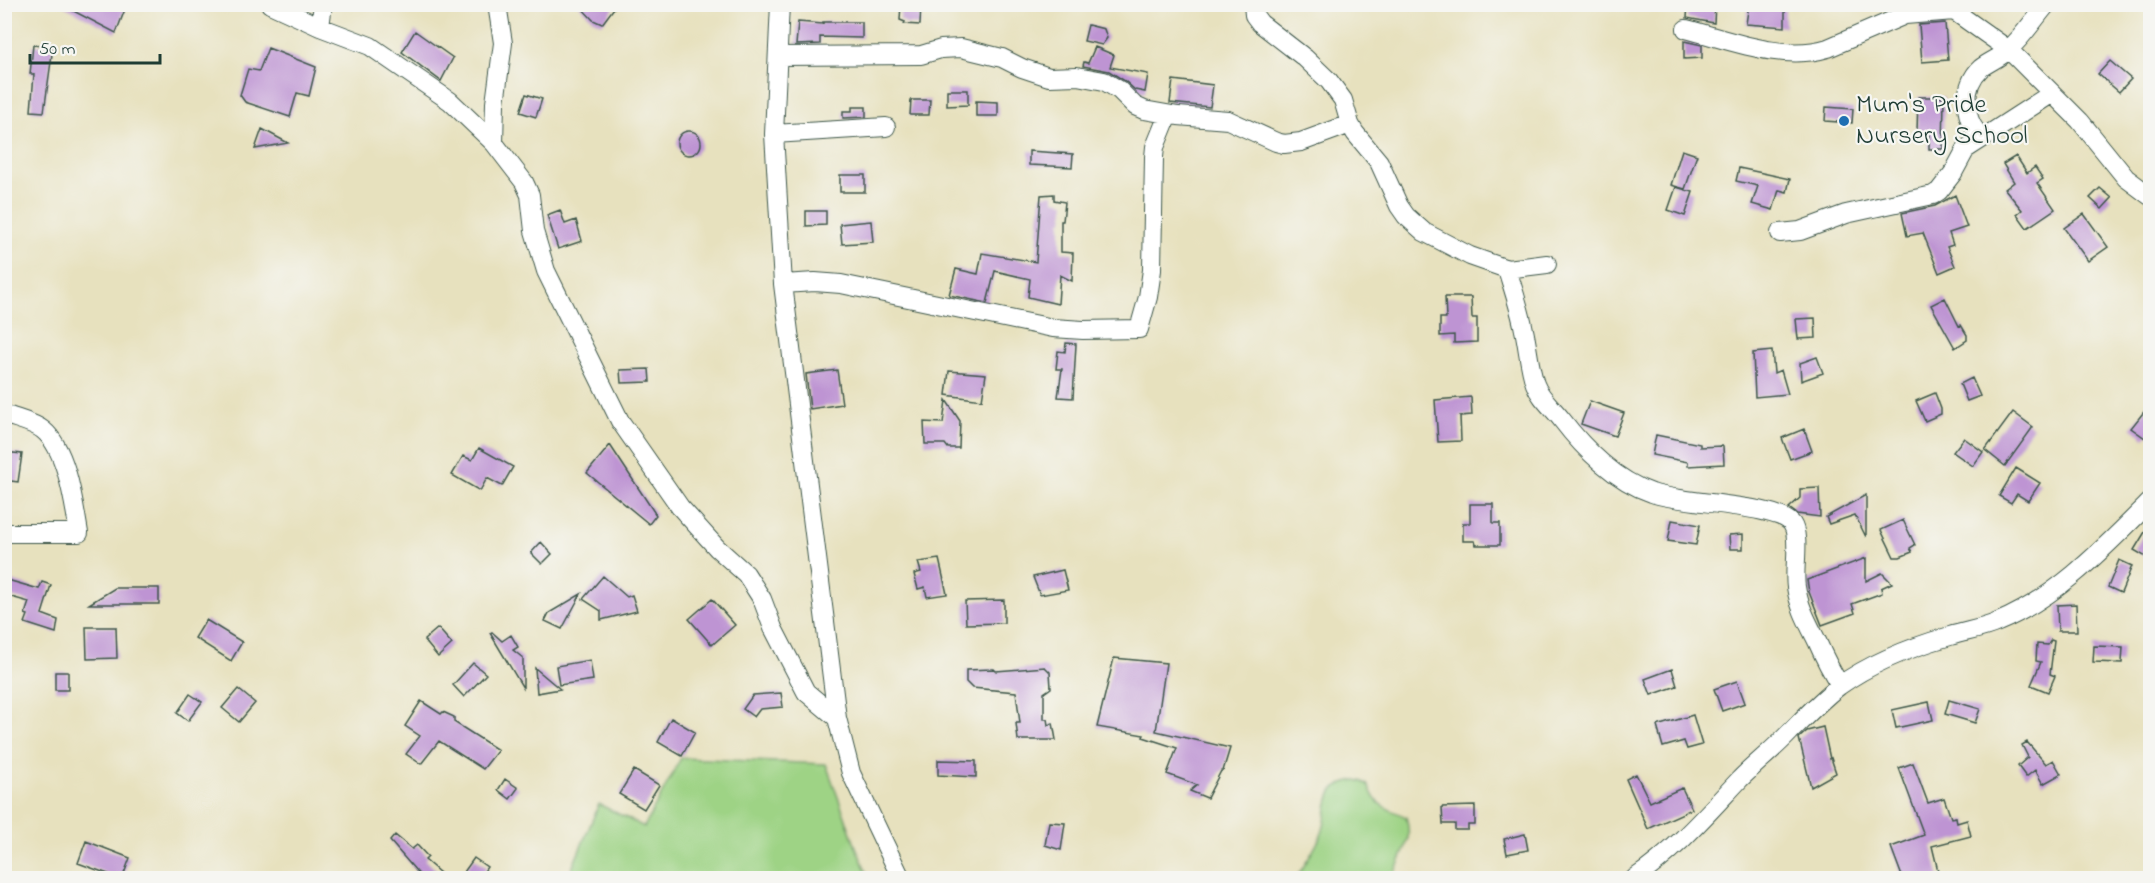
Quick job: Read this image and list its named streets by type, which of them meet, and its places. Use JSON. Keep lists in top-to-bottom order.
{
  "places": ["Mum's Pride Nursery School"],
  "scale_bar": "50 m"
}
